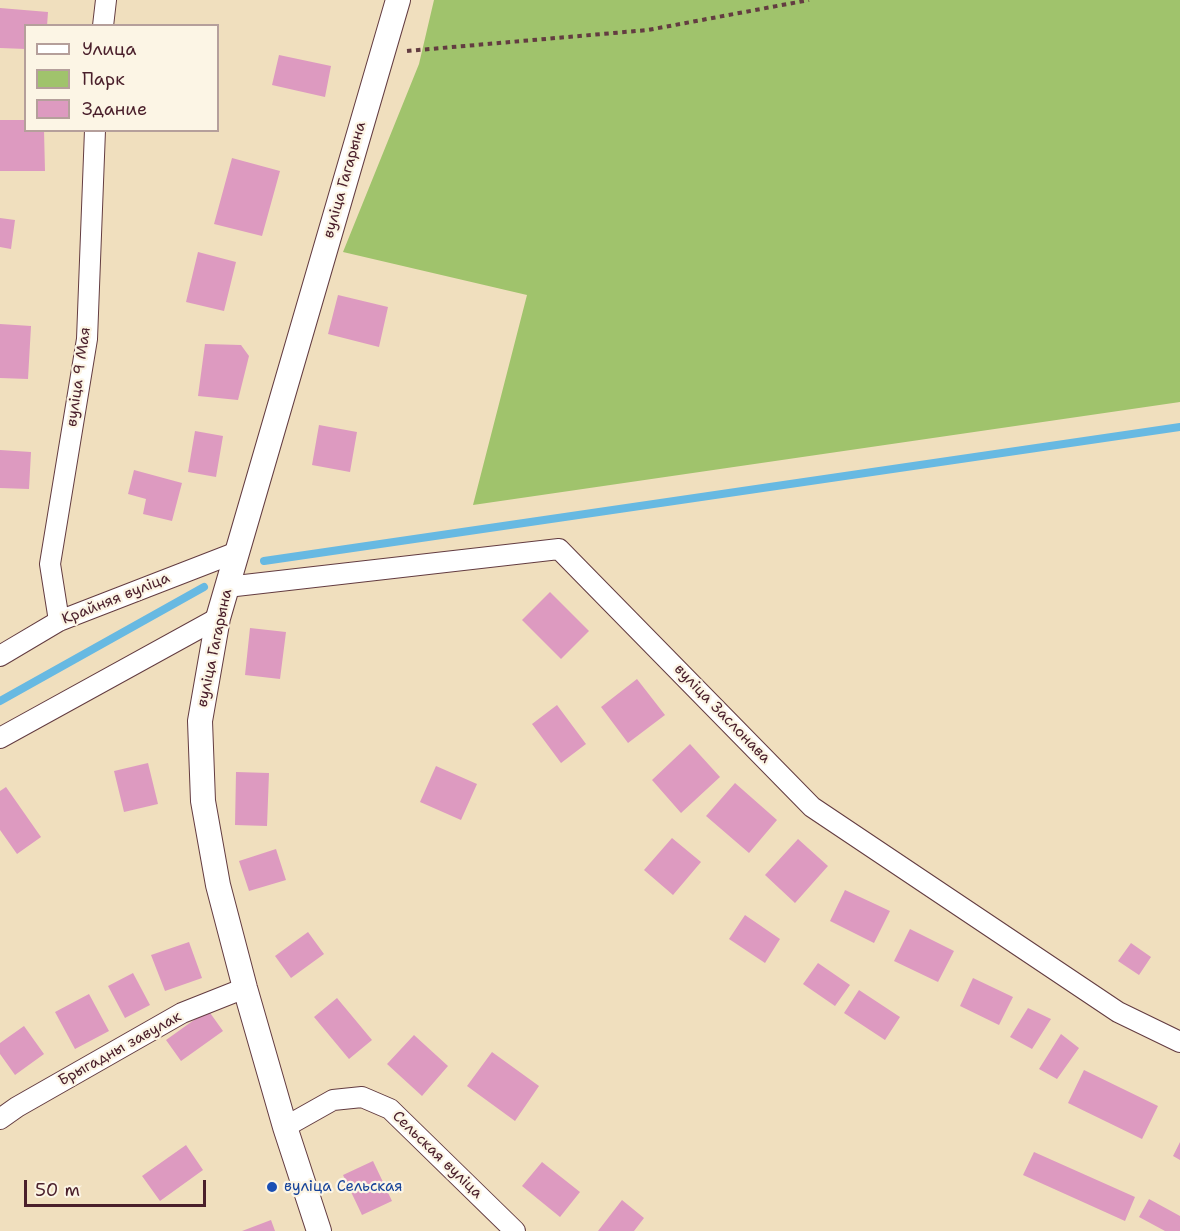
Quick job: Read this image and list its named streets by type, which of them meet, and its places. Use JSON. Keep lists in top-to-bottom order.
{
  "streets": {
    "street": [
      "вуліца Гагарына",
      "вуліца 9 Мая",
      "Крайняя вуліца",
      "вуліца Заслонава",
      "Брыгадны завулак",
      "Сельская вуліца"
    ]
  },
  "crossings": [
    ["вуліца Гагарына", "Крайняя вуліца"],
    ["вуліца Гагарына", "вуліца Заслонава"],
    ["вуліца Гагарына", "Брыгадны завулак"],
    ["вуліца Гагарына", "Сельская вуліца"],
    ["вуліца 9 Мая", "Крайняя вуліца"]
  ],
  "places": ["вуліца Сельская"],
  "legend": ["Улица", "Парк", "Здание"],
  "scale_bar": "50 m"
}
